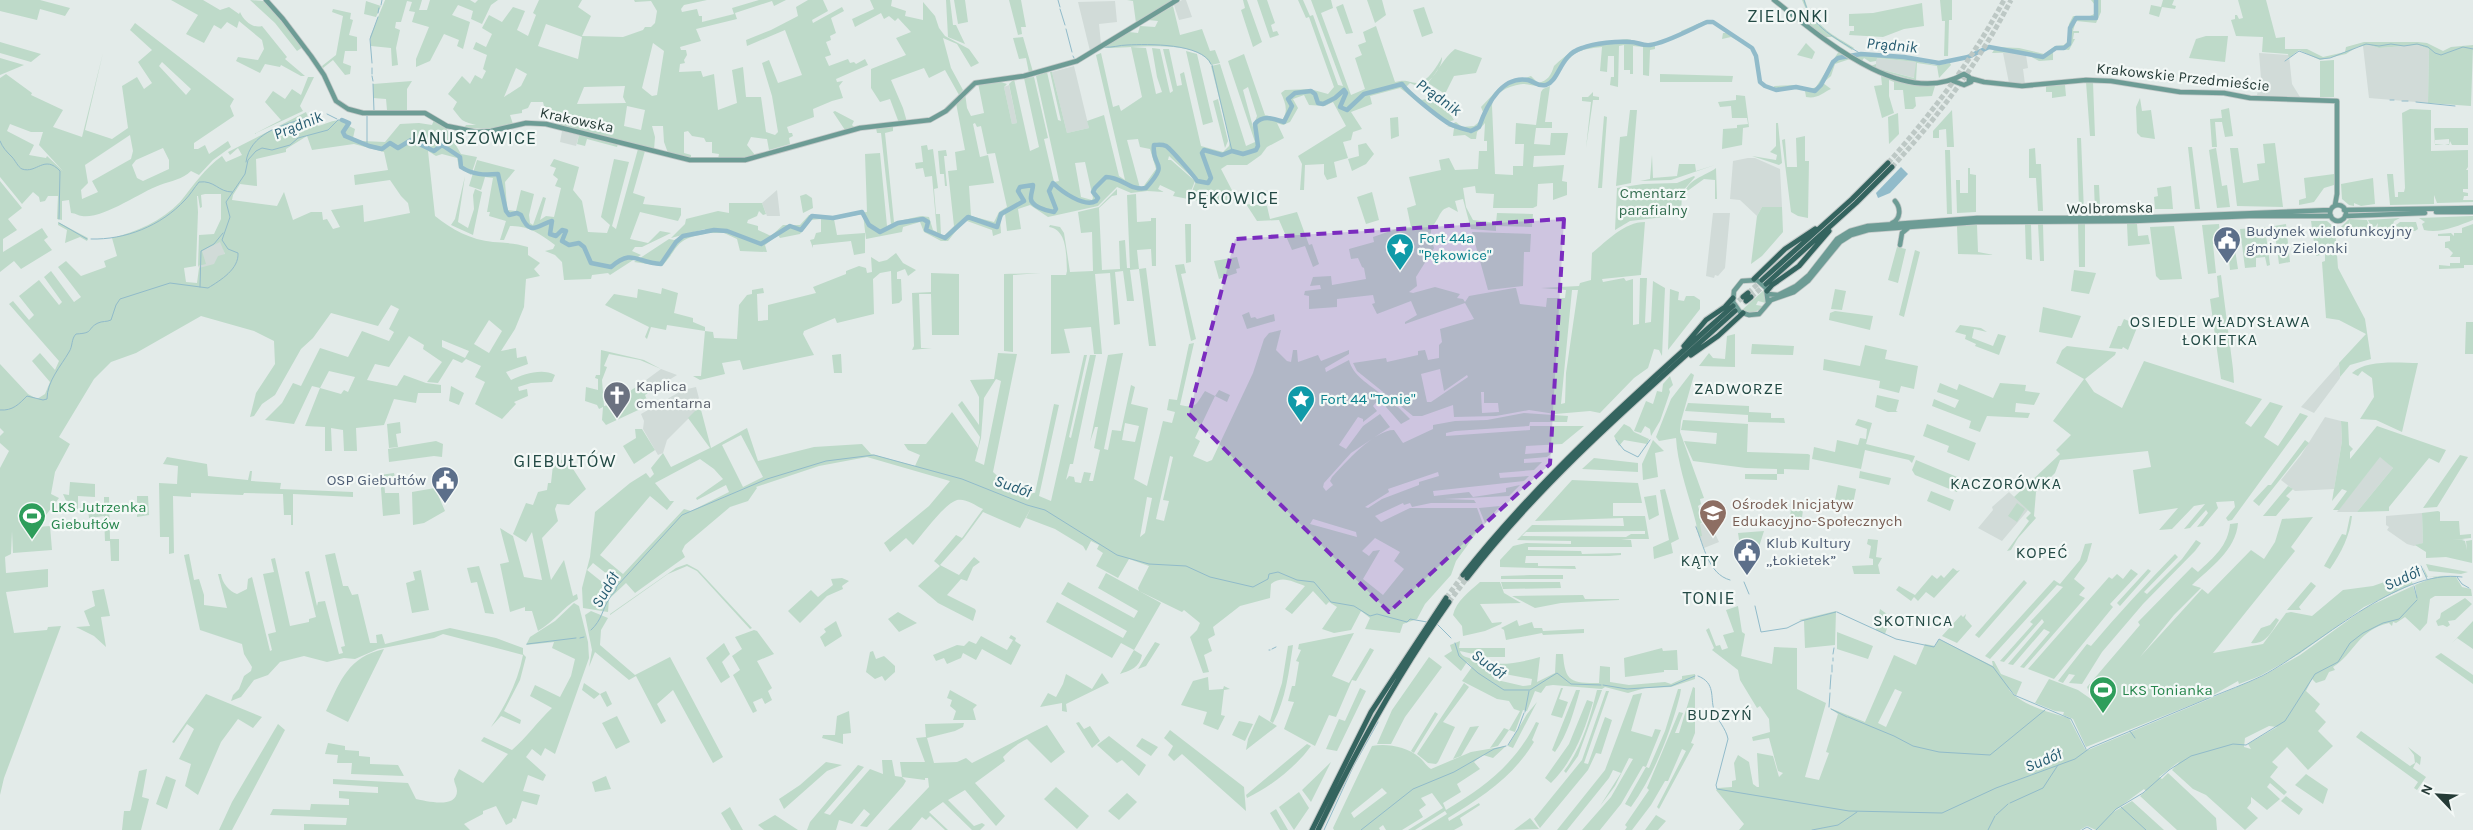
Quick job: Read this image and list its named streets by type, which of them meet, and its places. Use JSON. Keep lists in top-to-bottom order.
{
  "streets": {
    "main road": ["Krakowskie Przedmieście", "Krakowska", "Wolbromska"]
  },
  "districts": [
    "ZIELONKI",
    "JANUSZOWICE",
    "PĘKOWICE",
    "OSIEDLE WŁADYSŁAWA ŁOKIETKA",
    "ZADWORZE",
    "GIEBUŁTÓW",
    "KACZORÓWKA",
    "KOPEĆ",
    "KĄTY",
    "TONIE",
    "SKOTNICA",
    "BUDZYŃ"
  ],
  "water": ["Prądnik", "Sudół"],
  "parks": ["Cmentarz parafialny"],
  "places": {
    "public building": ["Budynek wielofunkcyjny gminy Zielonki", "OSP Giebułtów", "Klub Kultury „Łokietek”"],
    "place": ["Fort 44a \"Pękowice\"", "Fort 44 \"Tonie\""],
    "church": ["Kaplica cmentarna"],
    "school or university": ["Ośrodek Inicjatyw Edukacyjno-Społecznych"],
    "sports": ["LKS Jutrzenka Giebułtów", "LKS Tonianka"]
  },
  "north": "top left"
}
